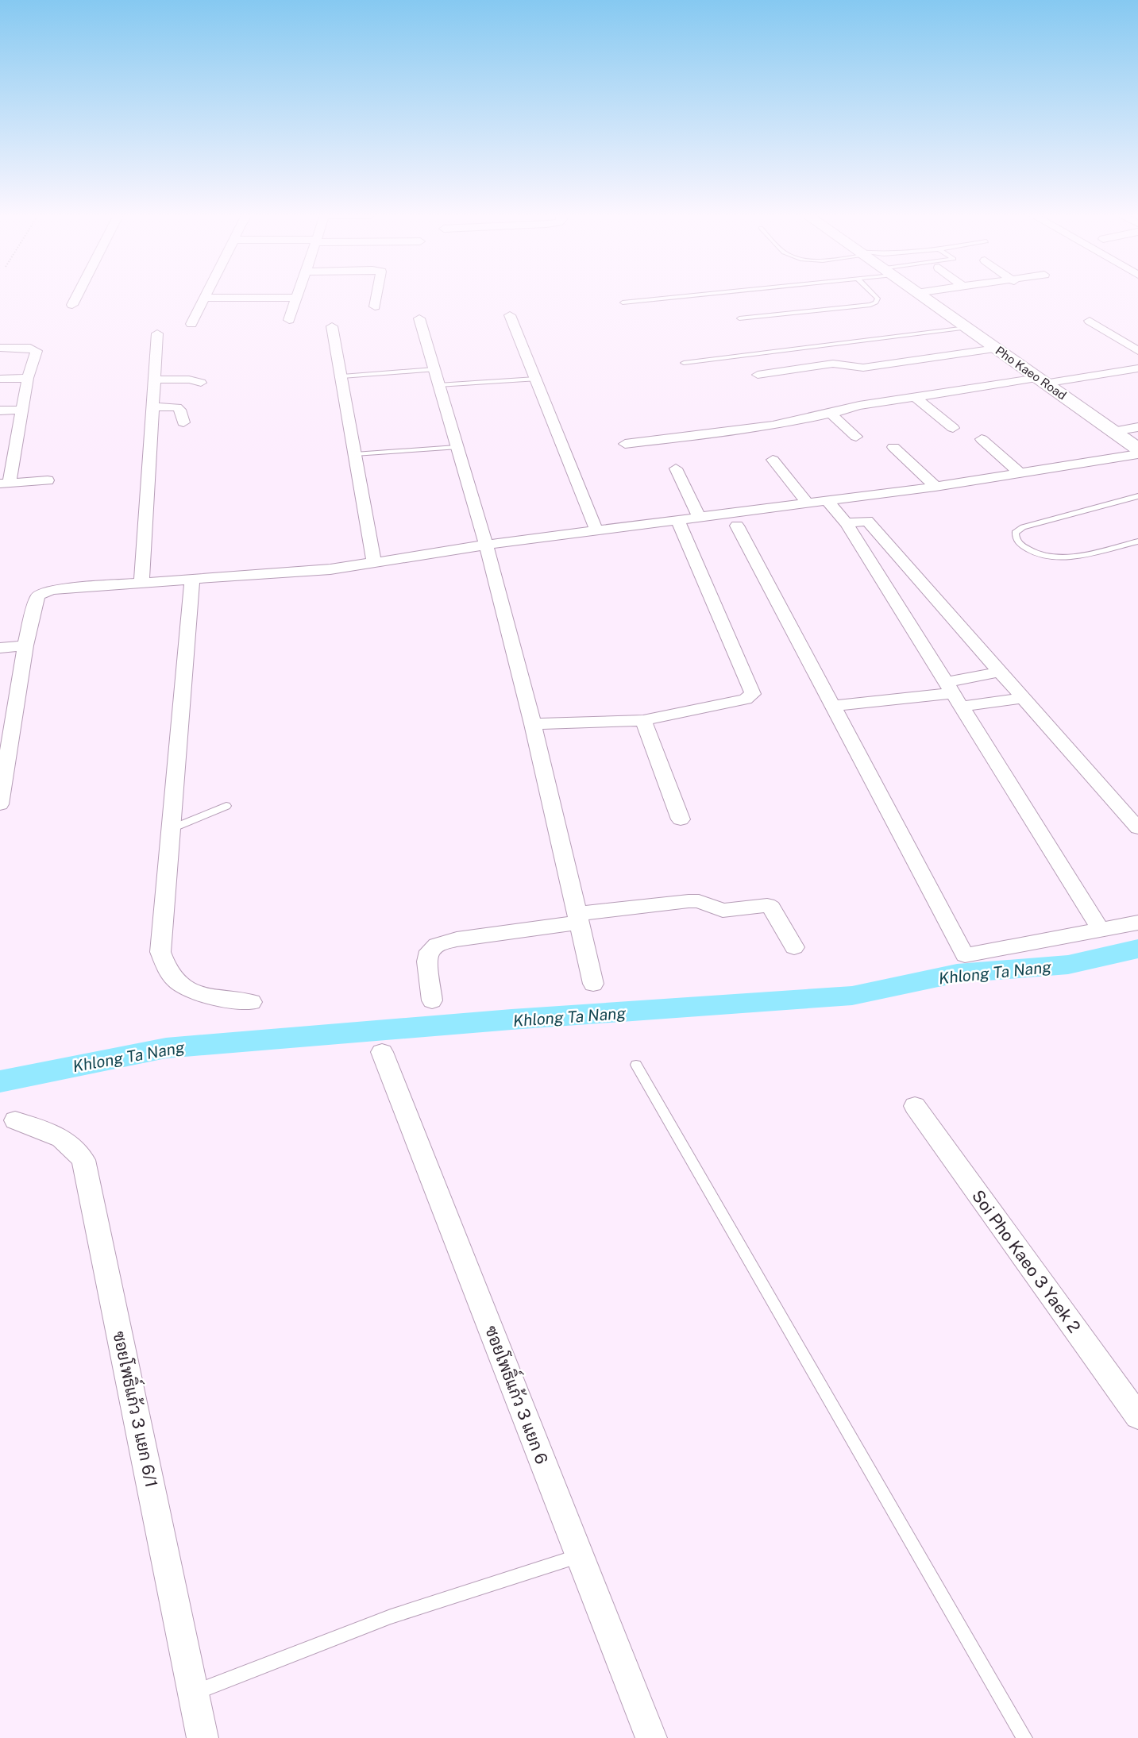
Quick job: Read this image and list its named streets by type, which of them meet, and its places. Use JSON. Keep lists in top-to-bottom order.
{
  "streets": {
    "street": [
      "Pho Kaeo Road",
      "Soi Pho Kaeo 3 Yaek 2",
      "ซอยโพธิ์แก้ว 3 แยก 6",
      "ซอยโพธิ์แก้ว 3 แยก 6/1"
    ]
  },
  "water": ["Khlong Ta Nang"]
}
